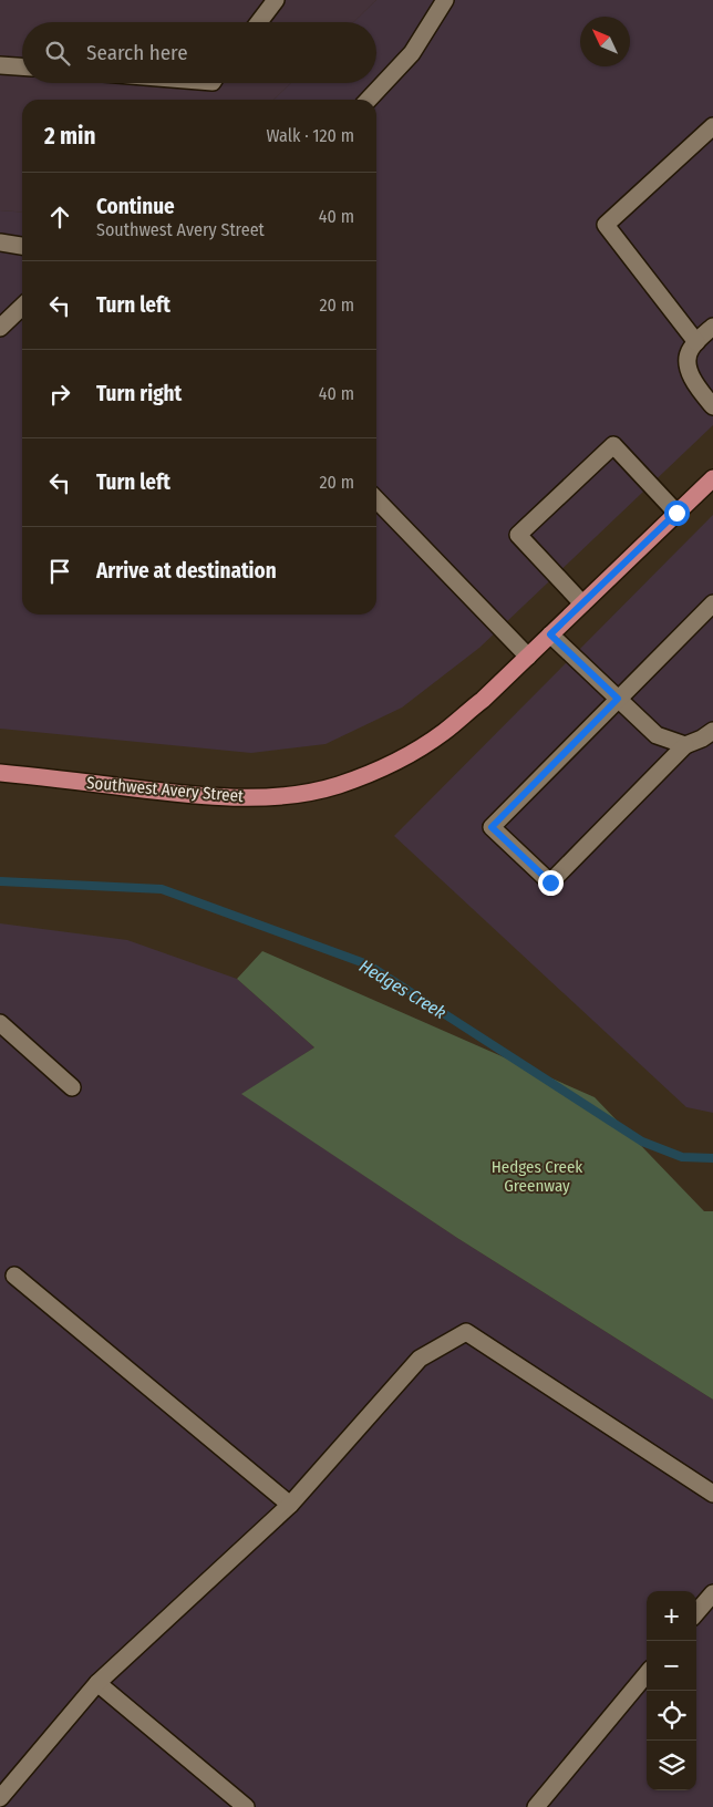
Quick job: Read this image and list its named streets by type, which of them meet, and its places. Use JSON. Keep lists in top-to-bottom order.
{
  "streets": {
    "main road": ["Southwest Avery Street"]
  },
  "water": ["Hedges Creek"],
  "parks": ["Hedges Creek Greenway"],
  "north": "top left",
  "page": {
    "search": "Search here",
    "heading": ["2 min", "Walk · 120 m"],
    "list": [
      ["Continue", "Southwest Avery Street", "40 m"],
      ["Turn left", "20 m"],
      ["Turn right", "40 m"],
      ["Turn left", "20 m"],
      "Arrive at destination"
    ],
    "map_buttons": ["+", "−"]
  }
}
